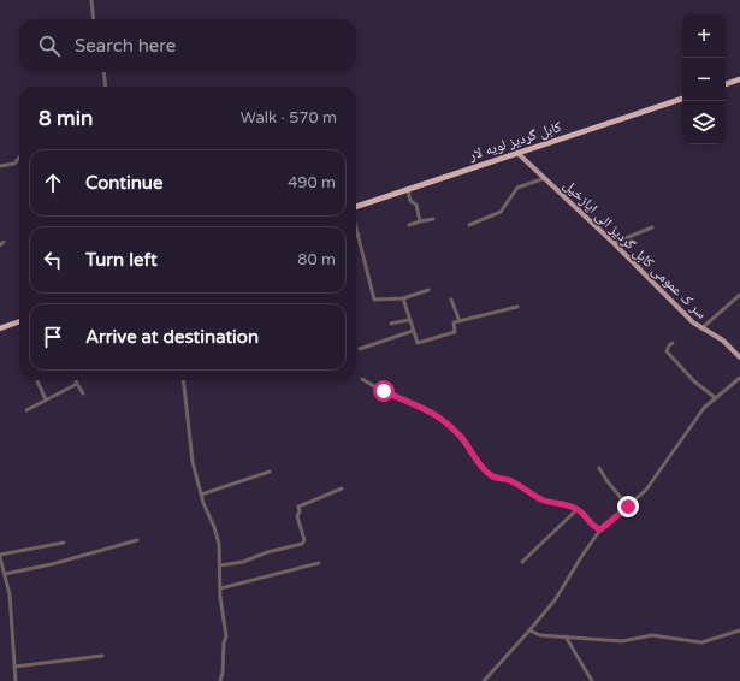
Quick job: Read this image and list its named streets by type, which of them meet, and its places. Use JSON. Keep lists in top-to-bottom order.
{
  "streets": {
    "highway": ["کابل گردیز لویه لار"],
    "main road": ["سر ک عمومی کابل گردیز الی ایازخیل"]
  },
  "crossings": [
    ["کابل گردیز لویه لار", "سر ک عمومی کابل گردیز الی ایازخیل"]
  ],
  "page": {
    "map_buttons": ["+", "−"],
    "search": "Search here",
    "heading": ["8 min", "Walk · 570 m"],
    "list": [
      ["Continue", "490 m"],
      ["Turn left", "80 m"],
      "Arrive at destination"
    ]
  }
}
